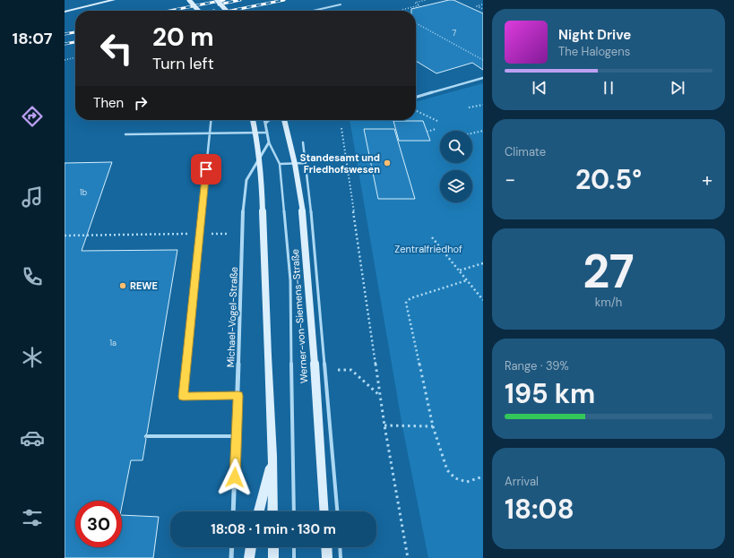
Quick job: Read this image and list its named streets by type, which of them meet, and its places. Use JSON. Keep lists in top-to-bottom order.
{
  "streets": {
    "main road": ["Werner-von-Siemens-Straße"],
    "street": ["Michael-Vogel-Straße"]
  },
  "parks": ["Zentralfriedhof"],
  "places": ["Standesamt und Friedhofswesen", "REWE"],
  "house_numbers": ["7", "1b", "1a"],
  "page": {
    "tabs": "18:07",
    "turn": ["20 m", "Turn left"],
    "song": ["Night Drive", "The Halogens"],
    "then": "Then",
    "tile": [
      "Climate",
      ["27", "km/h"],
      ["Range · 39%", "195 km"],
      ["Arrival", "18:08"]
    ],
    "heat": ["−", "20.5°", "+"],
    "limit": "30",
    "trip": "18:08 · 1 min · 130 m"
  }
}
